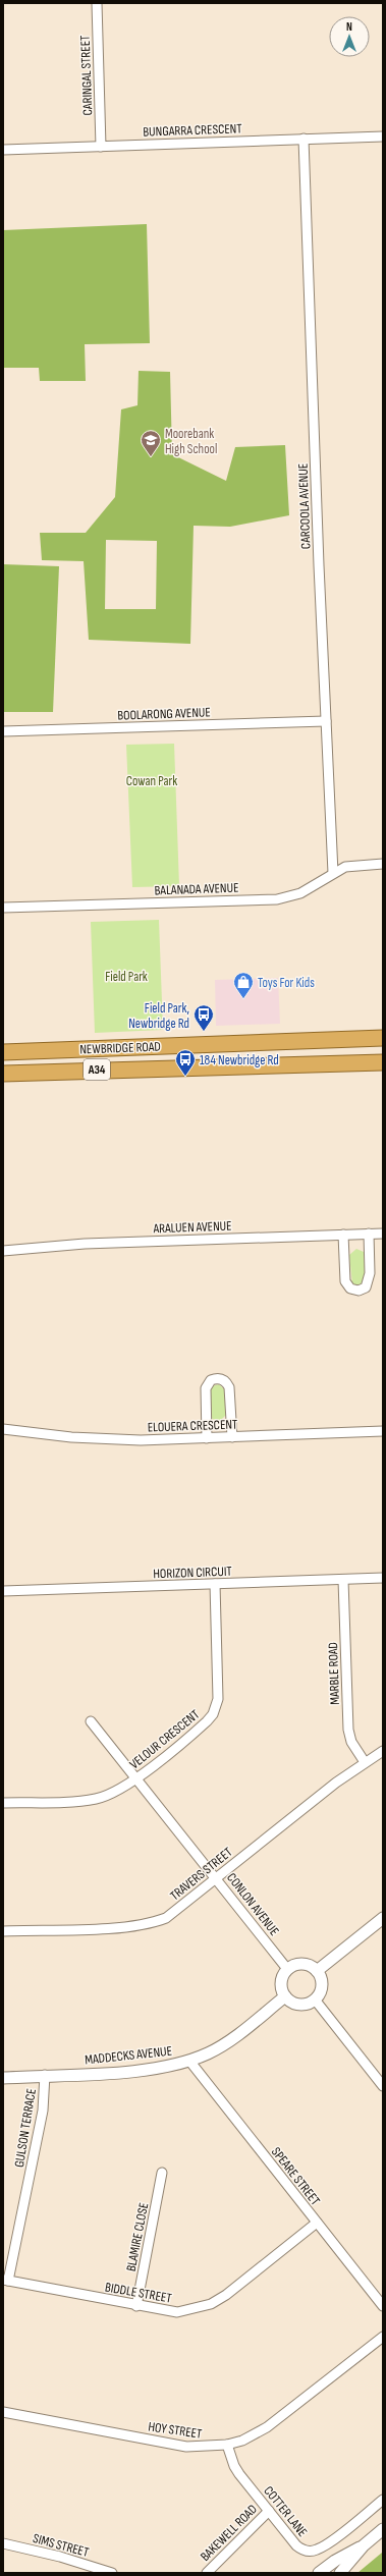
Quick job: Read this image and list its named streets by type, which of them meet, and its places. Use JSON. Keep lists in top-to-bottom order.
{
  "streets": {
    "highway": ["NEWBRIDGE ROAD", "A34"],
    "street": [
      "CARINGAL STREET",
      "BUNGARRA CRESCENT",
      "CARCOOLA AVENUE",
      "BOOLARONG AVENUE",
      "BALANADA AVENUE",
      "ARALUEN AVENUE",
      "ELOUERA CRESCENT",
      "HORIZON CIRCUIT",
      "MARBLE ROAD",
      "VELOUR CRESCENT",
      "TRAVERS STREET",
      "CONLON AVENUE",
      "MADDECKS AVENUE",
      "GULSON TERRACE",
      "SPEARE STREET",
      "BLAMIRE CLOSE",
      "BIDDLE STREET",
      "HOY STREET",
      "COTTER LANE",
      "BAKEWELL ROAD",
      "SIMS STREET"
    ]
  },
  "crossings": [
    ["CARINGAL STREET", "BUNGARRA CRESCENT"],
    ["BUNGARRA CRESCENT", "CARCOOLA AVENUE"],
    ["CARCOOLA AVENUE", "BOOLARONG AVENUE"],
    ["CARCOOLA AVENUE", "BALANADA AVENUE"],
    ["HORIZON CIRCUIT", "MARBLE ROAD"],
    ["HORIZON CIRCUIT", "VELOUR CRESCENT"],
    ["MARBLE ROAD", "TRAVERS STREET"],
    ["VELOUR CRESCENT", "CONLON AVENUE"],
    ["TRAVERS STREET", "CONLON AVENUE"],
    ["CONLON AVENUE", "MADDECKS AVENUE"],
    ["MADDECKS AVENUE", "GULSON TERRACE"],
    ["MADDECKS AVENUE", "SPEARE STREET"],
    ["GULSON TERRACE", "BIDDLE STREET"],
    ["SPEARE STREET", "BIDDLE STREET"],
    ["BLAMIRE CLOSE", "BIDDLE STREET"],
    ["HOY STREET", "COTTER LANE"],
    ["COTTER LANE", "BAKEWELL ROAD"]
  ],
  "parks": ["Cowan Park", "Field Park"],
  "places": {
    "school or university": ["Moorebank High School"],
    "shop": ["Toys For Kids"],
    "bus stop": ["Field Park, Newbridge Rd", "184 Newbridge Rd"]
  },
  "north": "top"
}
